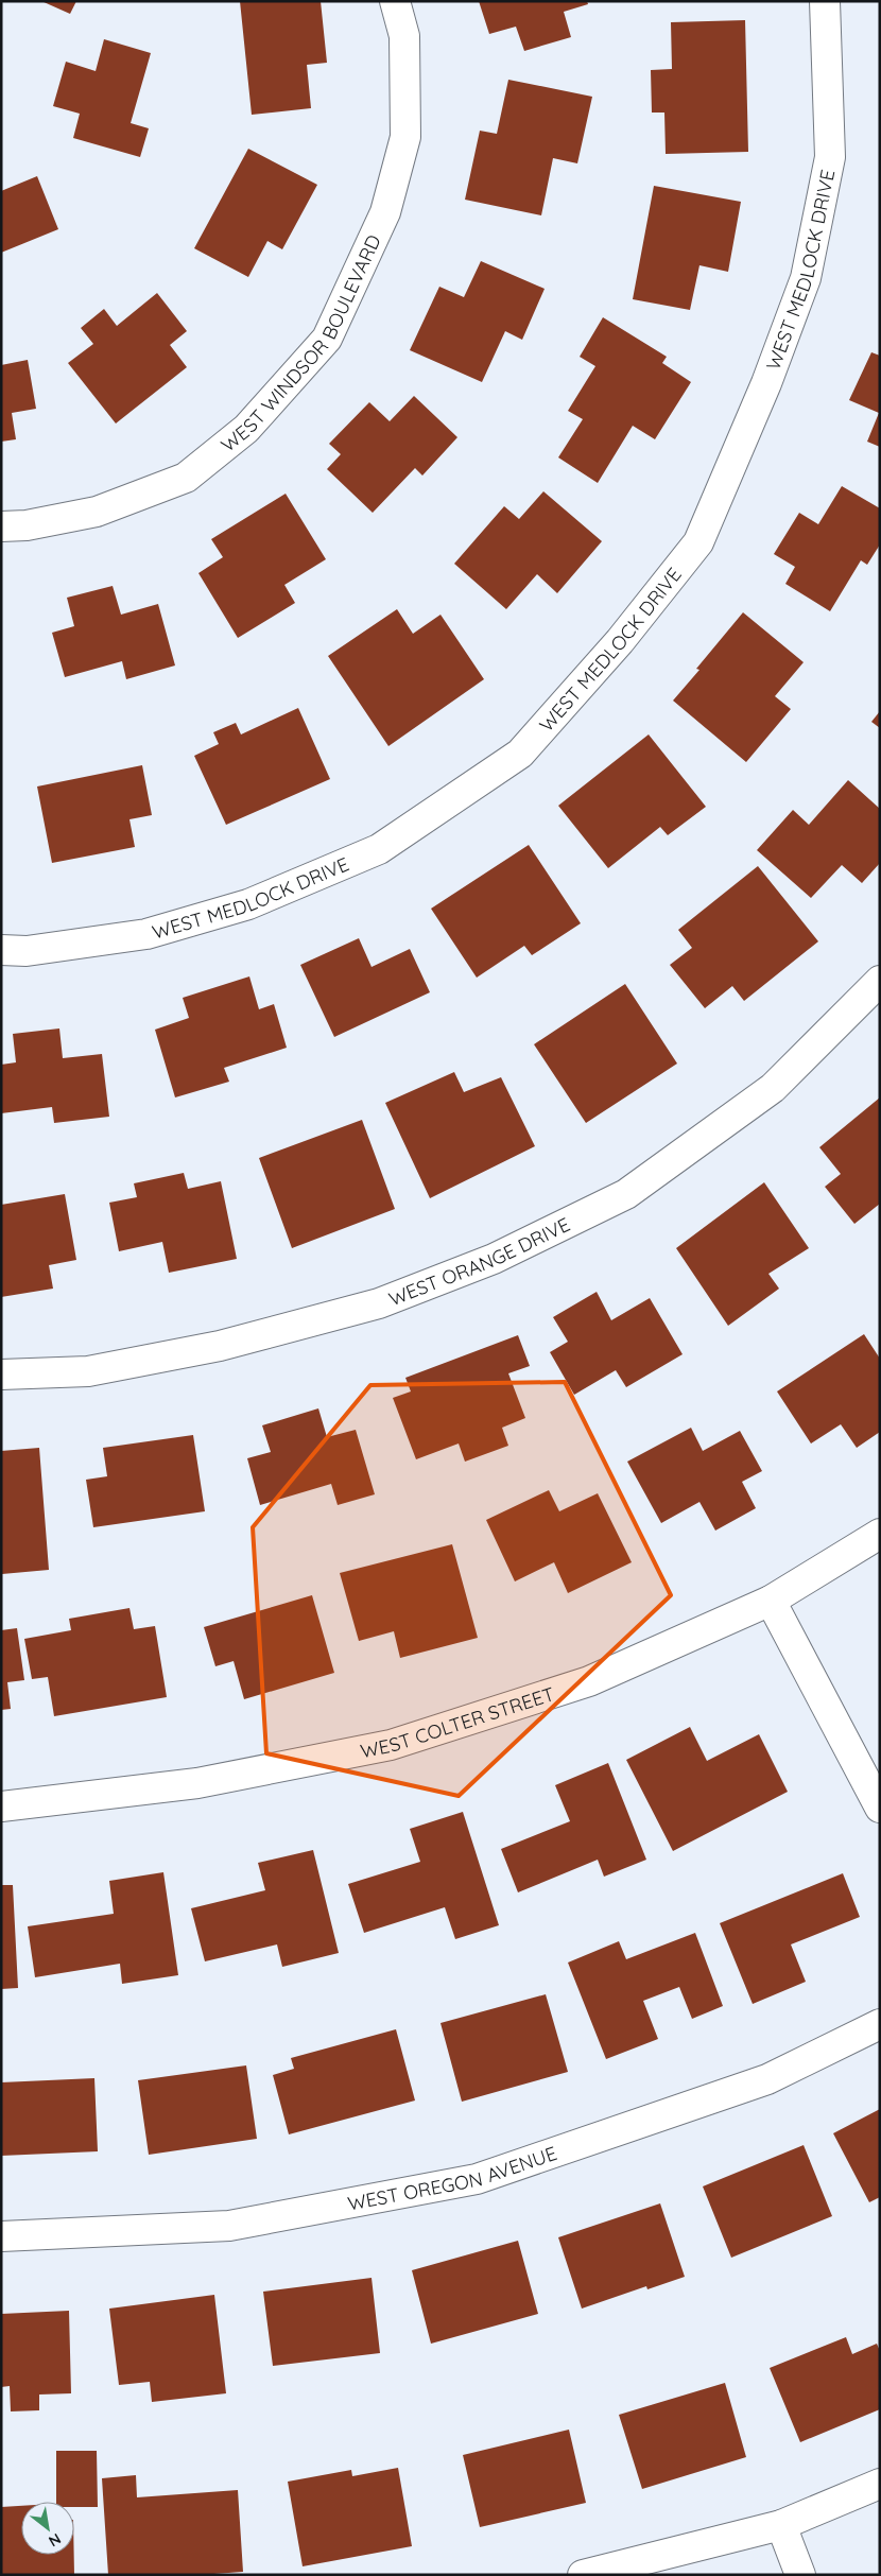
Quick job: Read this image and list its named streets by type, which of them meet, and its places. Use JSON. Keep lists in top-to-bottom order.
{
  "streets": {
    "street": [
      "WEST MEDLOCK DRIVE",
      "WEST WINDSOR BOULEVARD",
      "WEST ORANGE DRIVE",
      "WEST COLTER STREET",
      "WEST OREGON AVENUE"
    ]
  },
  "north": "bottom right"
}
